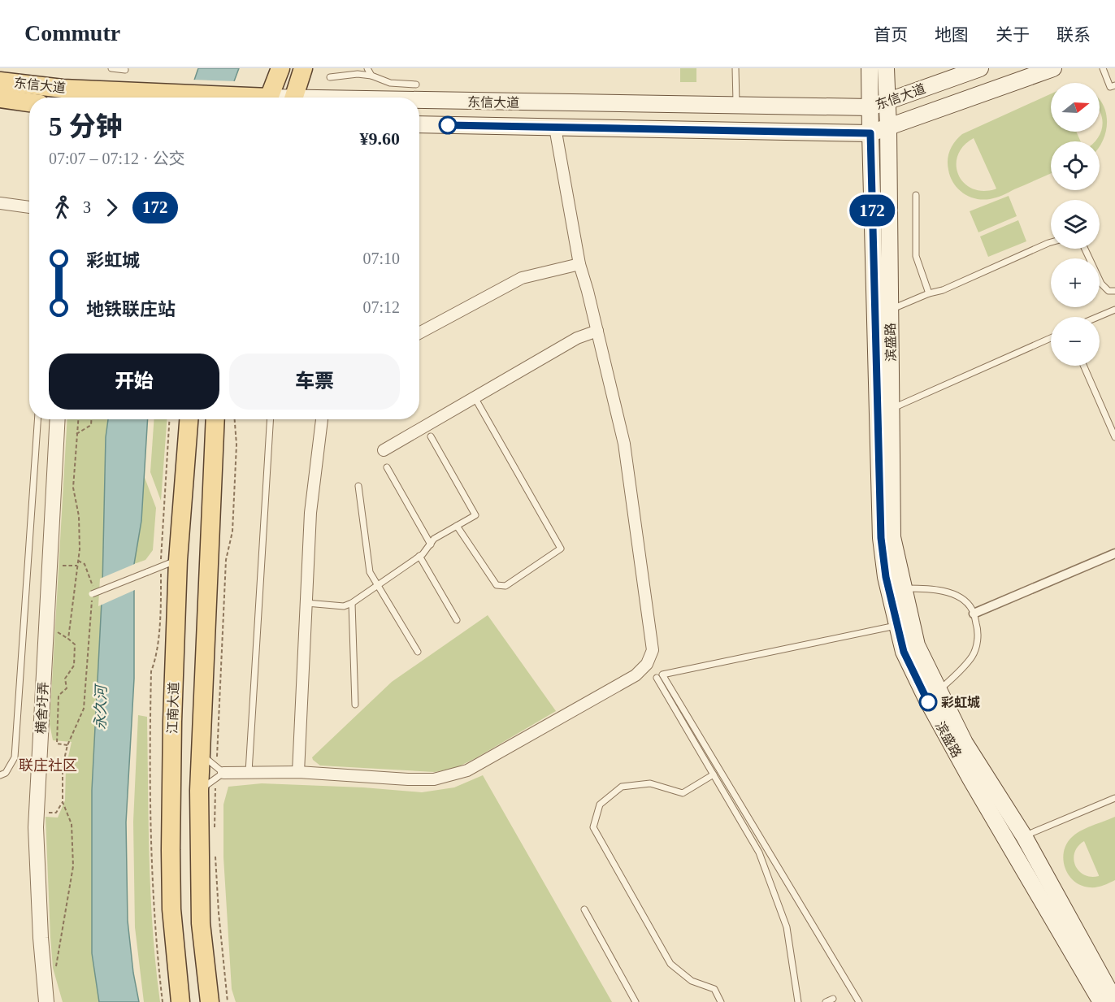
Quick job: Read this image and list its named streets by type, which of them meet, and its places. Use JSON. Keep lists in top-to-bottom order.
{
  "streets": {
    "main road": ["东信大道", "滨盛路", "江南大道"],
    "street": ["横舍圩弄"]
  },
  "crossings": [
    ["东信大道", "滨盛路"]
  ],
  "districts": ["联庄社区"],
  "water": ["永久河"],
  "places": ["彩虹城"],
  "lines": ["bus line 172"],
  "north": "right",
  "page": {
    "header": "Commutr",
    "nav": [
      "首页",
      "地图",
      "关于",
      "联系"
    ],
    "on_map": "172",
    "map_buttons": ["+", "−"],
    "heading": ["5 分钟", "07:07 – 07:12 · 公交", "¥9.60"],
    "legs": ["3", "172"],
    "list": [
      {
        "name": "彩虹城",
        "value": "07:10"
      },
      {
        "name": "地铁联庄站",
        "value": "07:12"
      }
    ],
    "buttons": ["开始", "车票"]
  }
}
